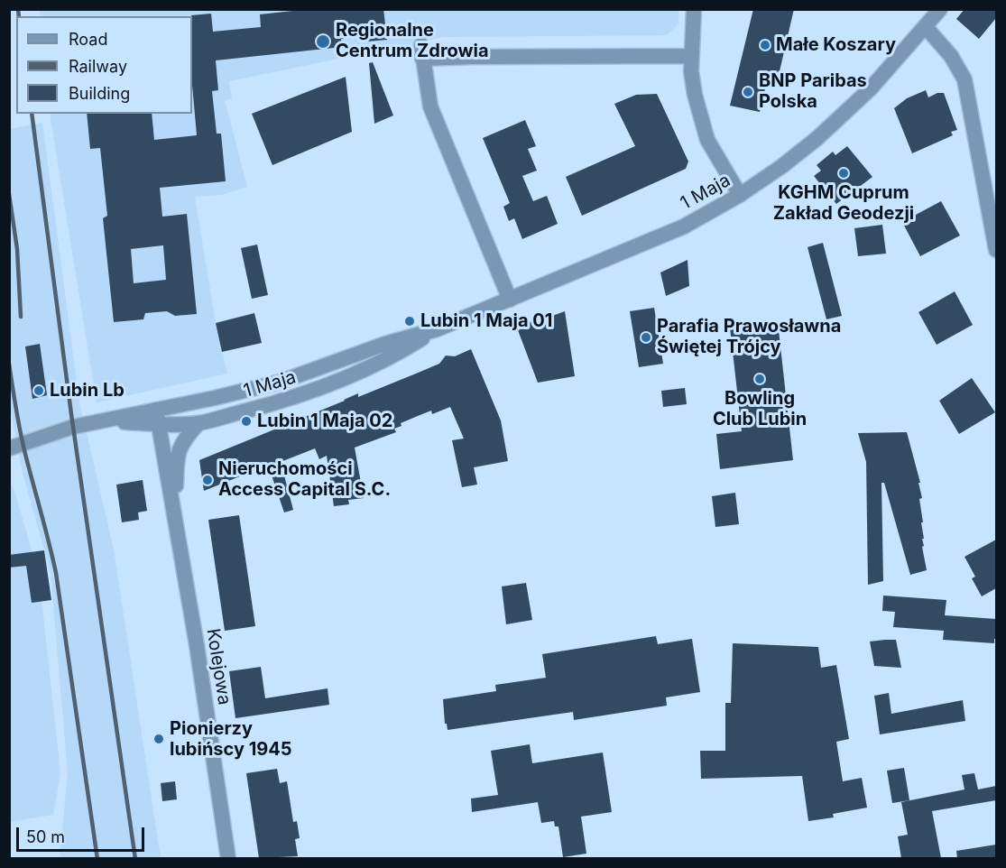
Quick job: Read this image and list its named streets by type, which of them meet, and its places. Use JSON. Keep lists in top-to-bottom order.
{
  "streets": {
    "street": ["1 Maja", "Kolejowa"]
  },
  "crossings": [
    ["1 Maja", "Kolejowa"]
  ],
  "places": [
    "Regionalne Centrum Zdrowia",
    "Małe Koszary",
    "BNP Paribas Polska",
    "KGHM Cuprum Zakład Geodezji",
    "Lubin 1 Maja 01",
    "Parafia Prawosławna Świętej Trójcy",
    "Bowling Club Lubin",
    "Lubin Lb",
    "Lubin 1 Maja 02",
    "Nieruchomości Access Capital S.C.",
    "Pionierzy lubińscy 1945"
  ],
  "legend": ["Road", "Railway", "Building"],
  "scale_bar": "50 m"
}
